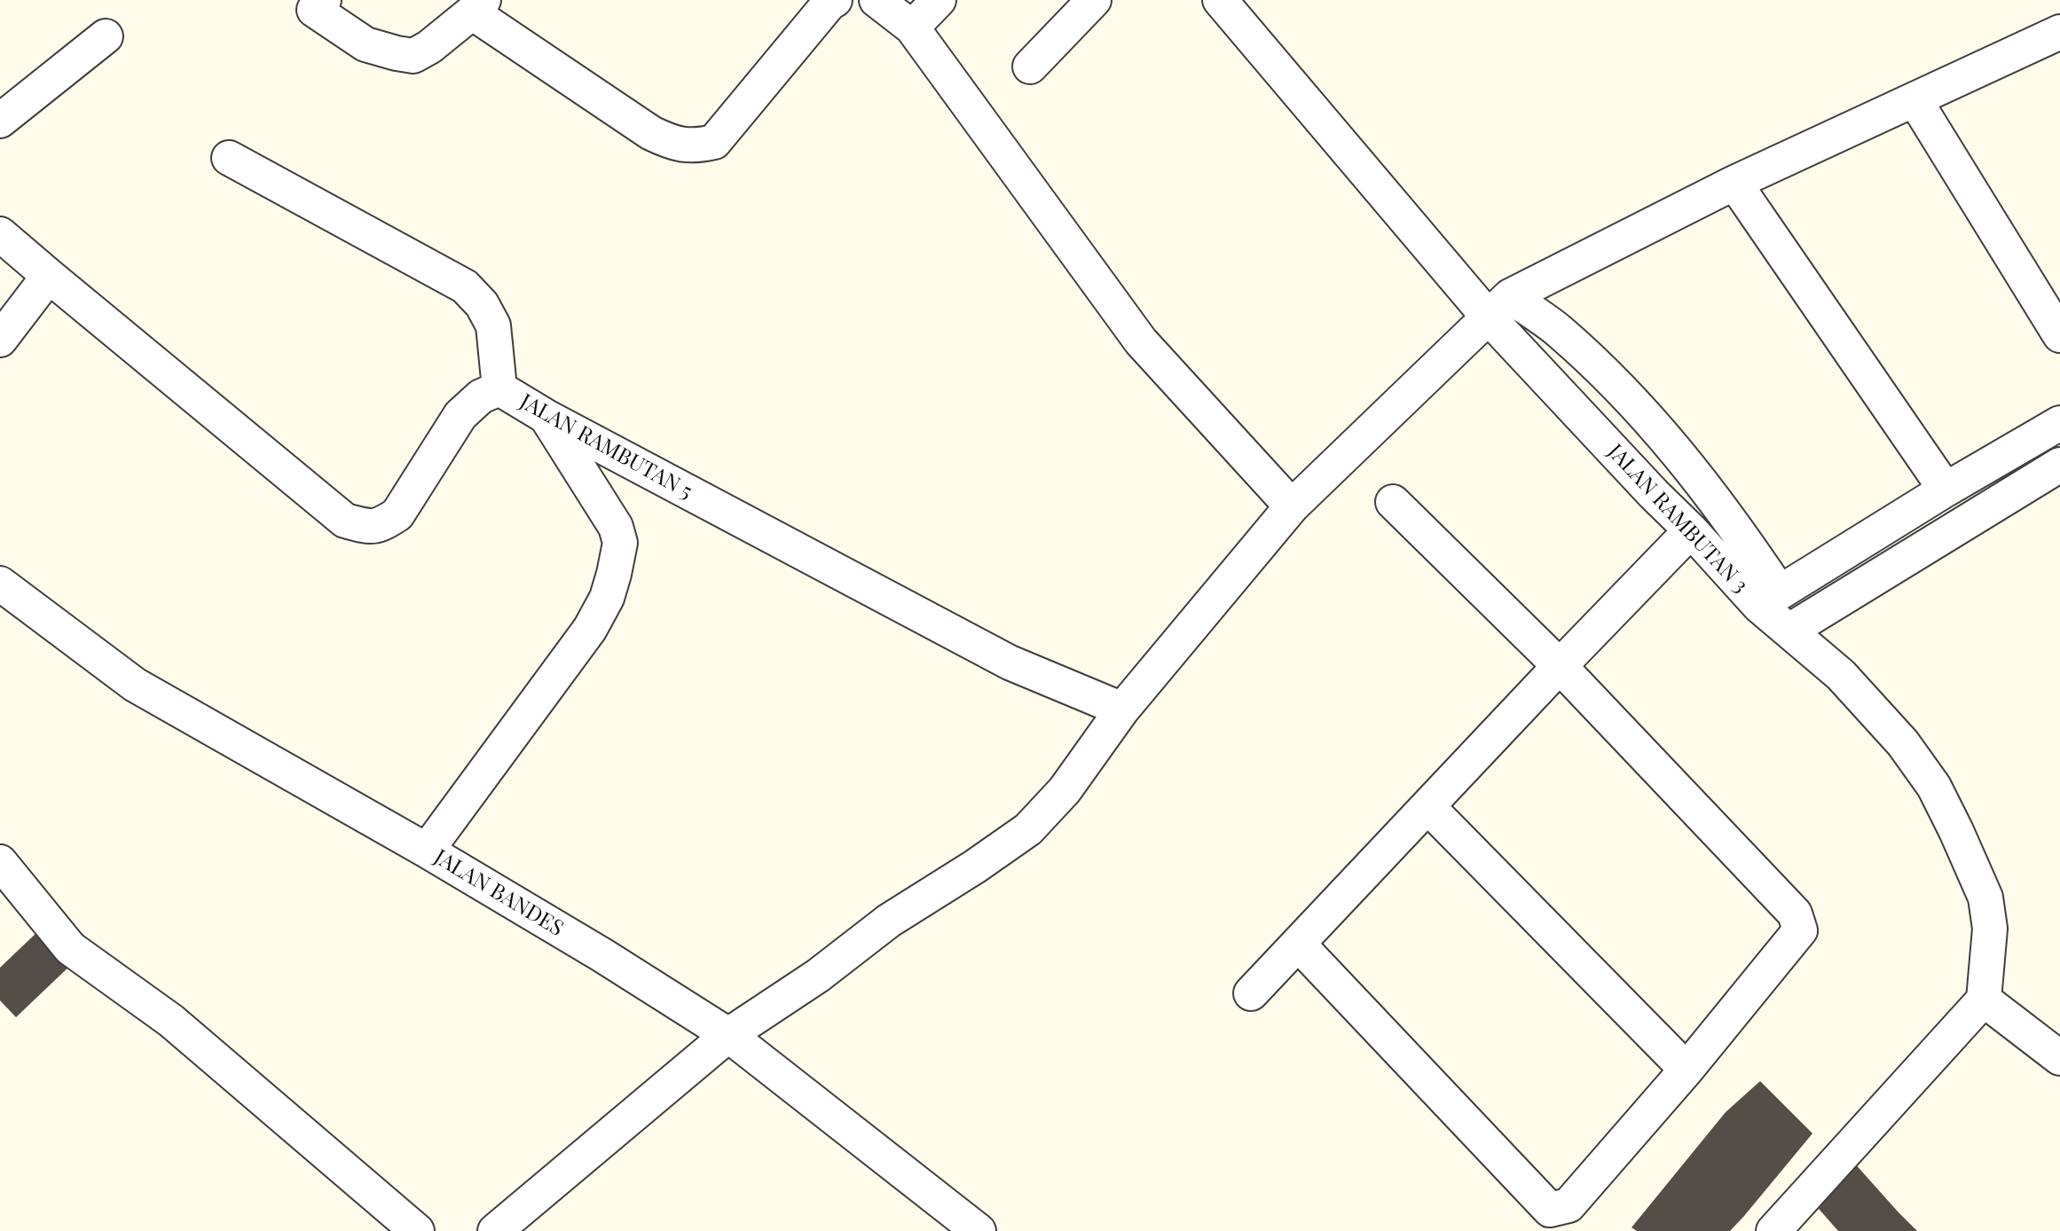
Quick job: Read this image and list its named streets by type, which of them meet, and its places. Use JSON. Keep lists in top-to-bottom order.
{
  "streets": {
    "street": ["JALAN RAMBUTAN 5", "JALAN RAMBUTAN 3", "JALAN BANDES"]
  }
}
